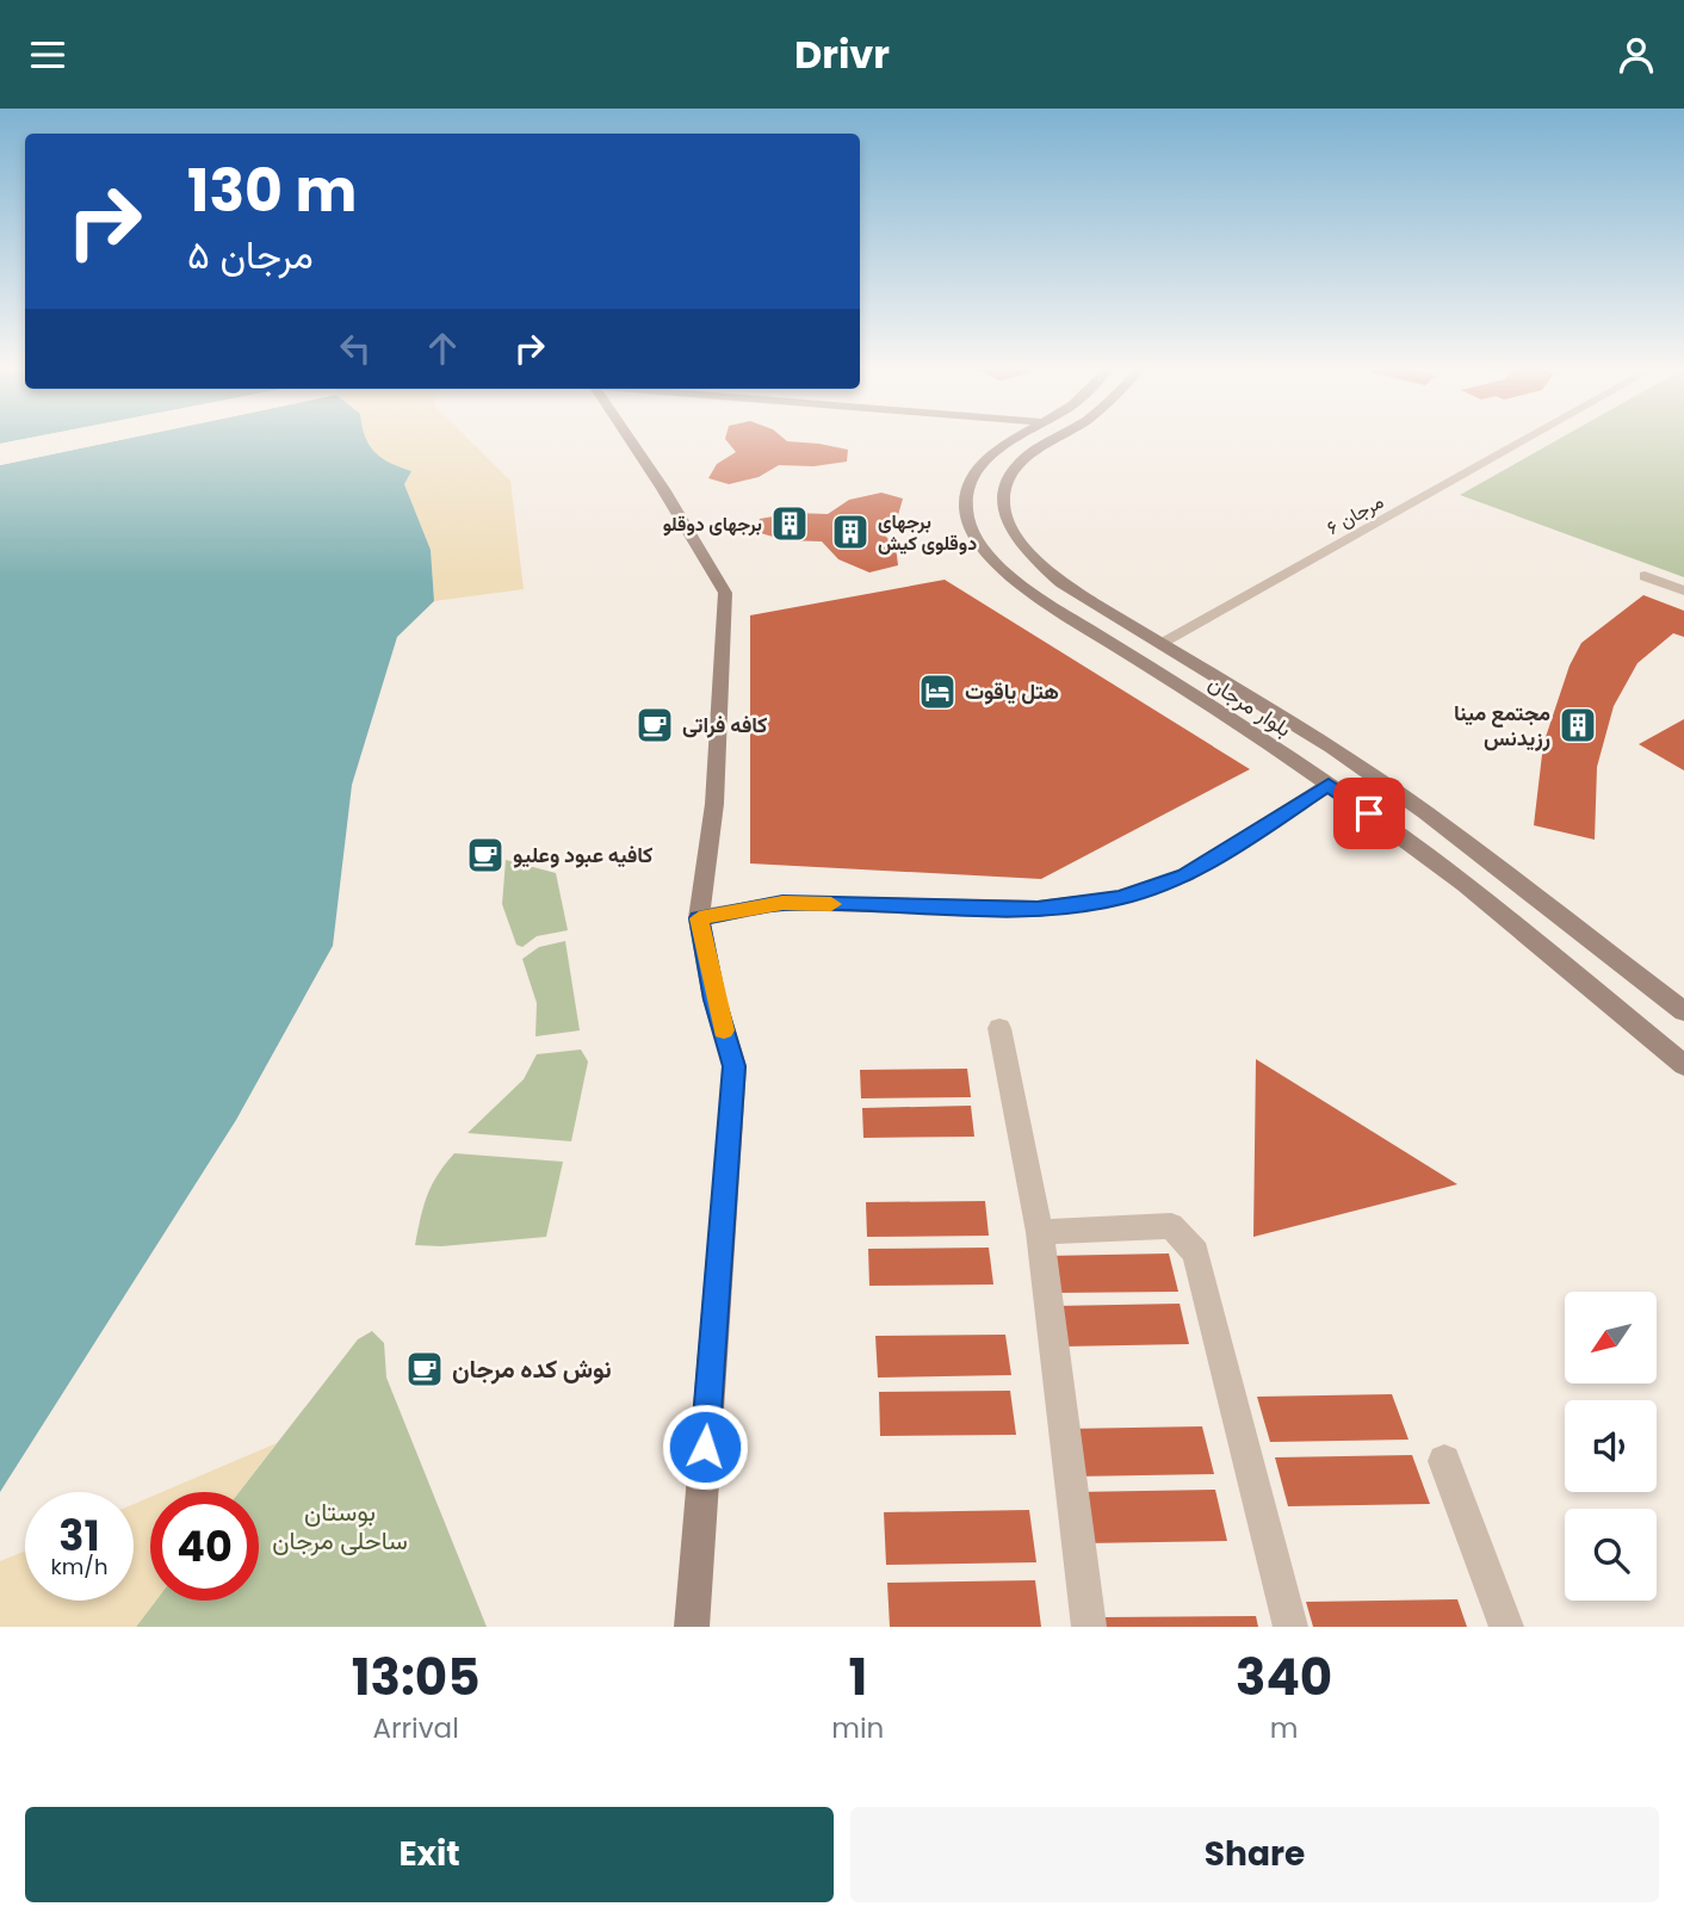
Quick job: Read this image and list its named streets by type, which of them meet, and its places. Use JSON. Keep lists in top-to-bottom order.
{
  "streets": {
    "main road": ["بلوار مرجان"],
    "street": ["مرجان ۶"]
  },
  "crossings": [
    ["مرجان ۶", "بلوار مرجان"]
  ],
  "parks": ["بوستان ساحلی مرجان"],
  "places": {
    "building": ["برجهای دوقلو", "برجهای دوقلوی کیش", "مجتمع مینا رزیدنس"],
    "hotel": ["هتل یاقوت"],
    "cafe": ["کافه فراتی", "کافیه عبود وعلیو", "نوش کده مرجان"]
  },
  "north": "bottom left",
  "page": {
    "header": "Drivr",
    "turn": ["130 m", "مرجان ۵"],
    "speed": "31 km/h",
    "limit": "40",
    "eta": [
      "13:05",
      "Arrival",
      "1",
      "min",
      "340",
      "m"
    ],
    "buttons": ["Exit", "Share"]
  }
}
